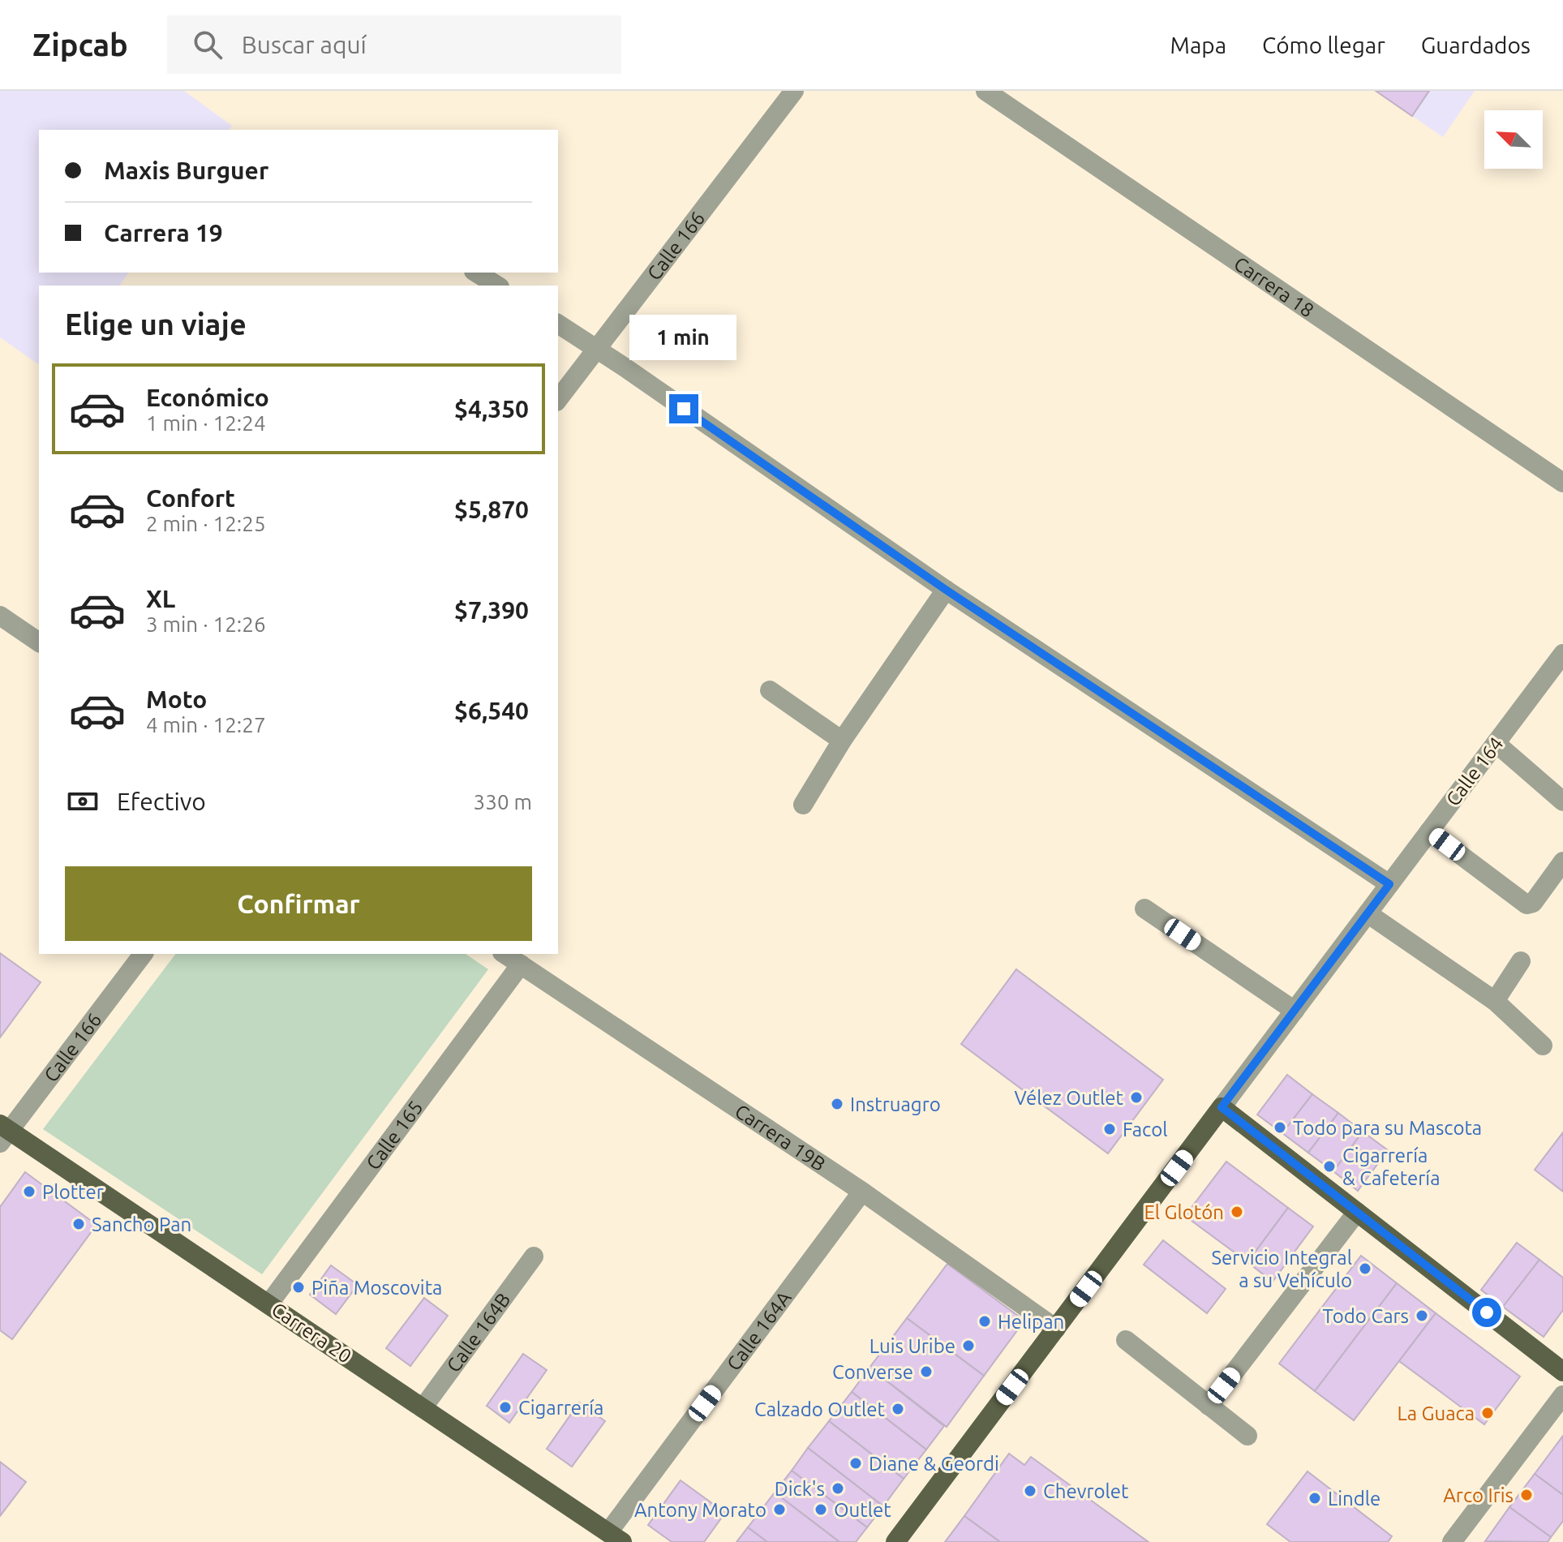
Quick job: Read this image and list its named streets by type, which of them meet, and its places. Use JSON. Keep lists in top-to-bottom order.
{
  "streets": {
    "main road": ["Calle 164", "Carrera 20"],
    "street": [
      "Calle 166",
      "Carrera 18",
      "Calle 165",
      "Carrera 19B",
      "Calle 164A",
      "Calle 164B"
    ]
  },
  "crossings": [
    ["Calle 166", "Carrera 20"],
    ["Calle 164", "Carrera 19B"],
    ["Calle 165", "Carrera 19B"],
    ["Calle 165", "Carrera 20"],
    ["Carrera 19B", "Calle 164A"],
    ["Calle 164A", "Carrera 20"],
    ["Carrera 20", "Calle 164B"]
  ],
  "places": [
    "Vélez Outlet",
    "Instruagro",
    "Todo para su Mascota",
    "Facol",
    "Cigarrería & Cafetería",
    "Plotter",
    "El Glotón",
    "Sancho Pan",
    "Servicio Integral a su Vehículo",
    "Piña Moscovita",
    "Todo Cars",
    "Helipan",
    "Luis Uribe",
    "Converse",
    "Cigarrería",
    "Calzado Outlet",
    "La Guaca",
    "Diane & Geordi",
    "Dick's",
    "Chevrolet",
    "Arco Iris",
    "Lindle",
    "Antony Morato",
    "Outlet"
  ],
  "north": "top left",
  "page": {
    "header": "Zipcab",
    "search": "Buscar aquí",
    "nav": ["Mapa", "Cómo llegar", "Guardados"],
    "banner": ["Maxis Burguer", "Carrera 19"],
    "heading": "Elige un viaje",
    "bubble": "1 min",
    "list": [
      {
        "name": "Económico",
        "note": "1 min · 12:24",
        "value": "$4,350"
      },
      {
        "name": "Confort",
        "note": "2 min · 12:25",
        "value": "$5,870"
      },
      {
        "name": "XL",
        "note": "3 min · 12:26",
        "value": "$7,390"
      },
      {
        "name": "Moto",
        "note": "4 min · 12:27",
        "value": "$6,540"
      }
    ],
    "pay": ["Efectivo", "330 m"],
    "buttons": "Confirmar"
  }
}
